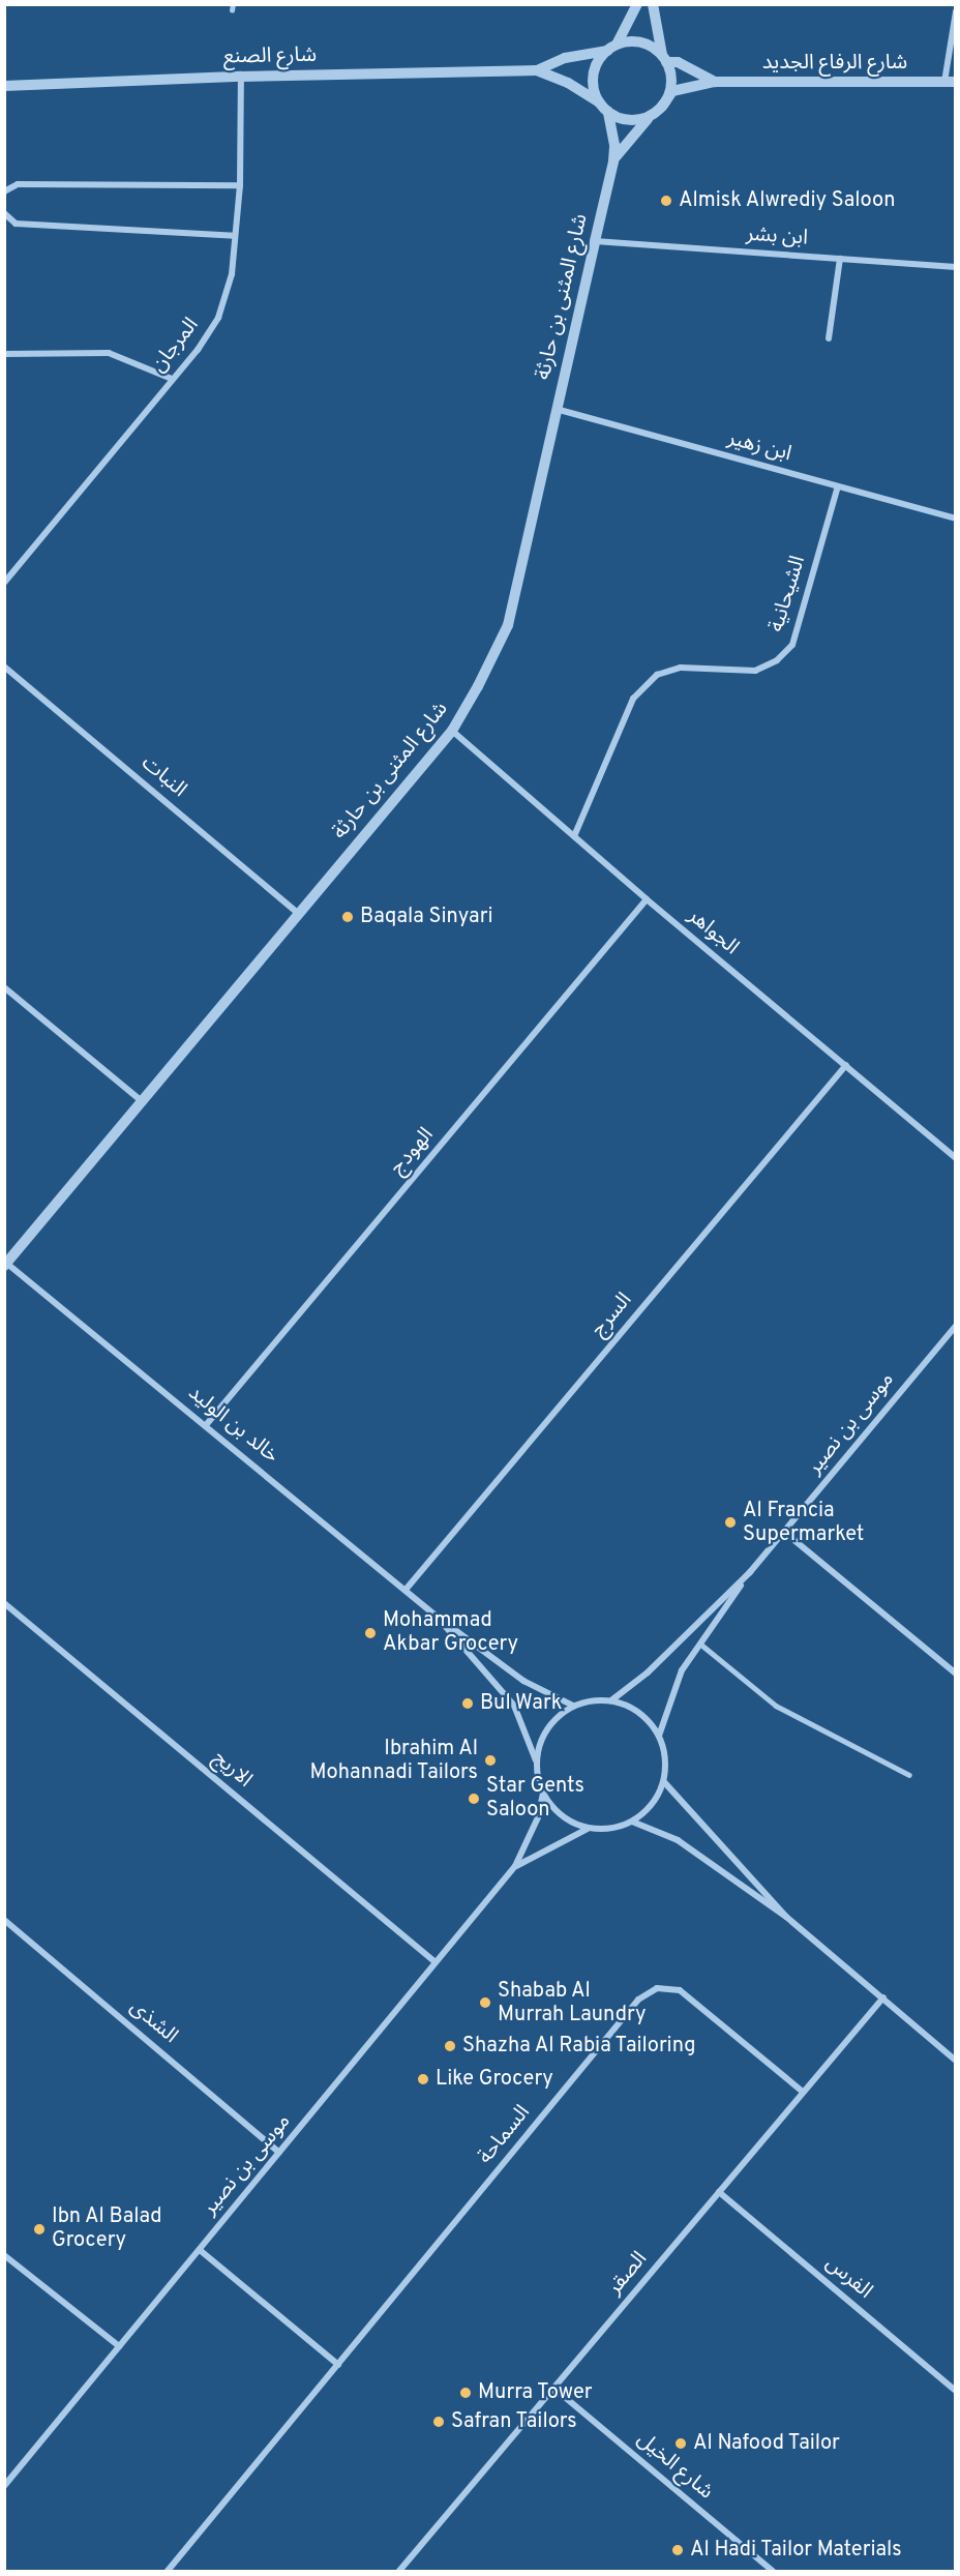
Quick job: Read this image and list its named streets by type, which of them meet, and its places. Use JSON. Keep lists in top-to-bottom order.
{
  "streets": {
    "street": [
      "شارع الصنع",
      "شارع الرفاع الجديد",
      "ابن بشر",
      "شارع المثنى بن حارثة",
      "المرجان",
      "ابن زهير",
      "الشيحانية",
      "النبات",
      "الجواهر",
      "الهودج",
      "السرج",
      "موسى بن نصير",
      "خالد بن الوليد",
      "الاريج",
      "الشذى",
      "السماحة",
      "الصقر",
      "الفرس",
      "شارع الخيل"
    ]
  },
  "crossings": [
    ["شارع الصنع", "شارع الرفاع الجديد"],
    ["شارع الصنع", "شارع المثنى بن حارثة"],
    ["شارع الصنع", "المرجان"],
    ["شارع الرفاع الجديد", "شارع المثنى بن حارثة"],
    ["ابن بشر", "شارع المثنى بن حارثة"],
    ["شارع المثنى بن حارثة", "ابن زهير"],
    ["شارع المثنى بن حارثة", "النبات"],
    ["شارع المثنى بن حارثة", "الجواهر"],
    ["شارع المثنى بن حارثة", "خالد بن الوليد"],
    ["ابن زهير", "الشيحانية"],
    ["الشيحانية", "الجواهر"],
    ["الجواهر", "الهودج"],
    ["الجواهر", "السرج"],
    ["الهودج", "خالد بن الوليد"],
    ["السرج", "خالد بن الوليد"],
    ["موسى بن نصير", "خالد بن الوليد"],
    ["موسى بن نصير", "الاريج"],
    ["موسى بن نصير", "الشذى"],
    ["السماحة", "الصقر"],
    ["الصقر", "الفرس"],
    ["الصقر", "شارع الخيل"]
  ],
  "places": [
    "Almisk Alwrediy Saloon",
    "Baqala Sinyari",
    "Al Francia Supermarket",
    "Mohammad Akbar Grocery",
    "Bul Wark",
    "Ibrahim Al Mohannadi Tailors",
    "Star Gents Saloon",
    "Shabab Al Murrah Laundry",
    "Shazha Al Rabia Tailoring",
    "Like Grocery",
    "Ibn Al Balad Grocery",
    "Murra Tower",
    "Safran Tailors",
    "Al Nafood Tailor",
    "Al Hadi Tailor Materials"
  ]
}
